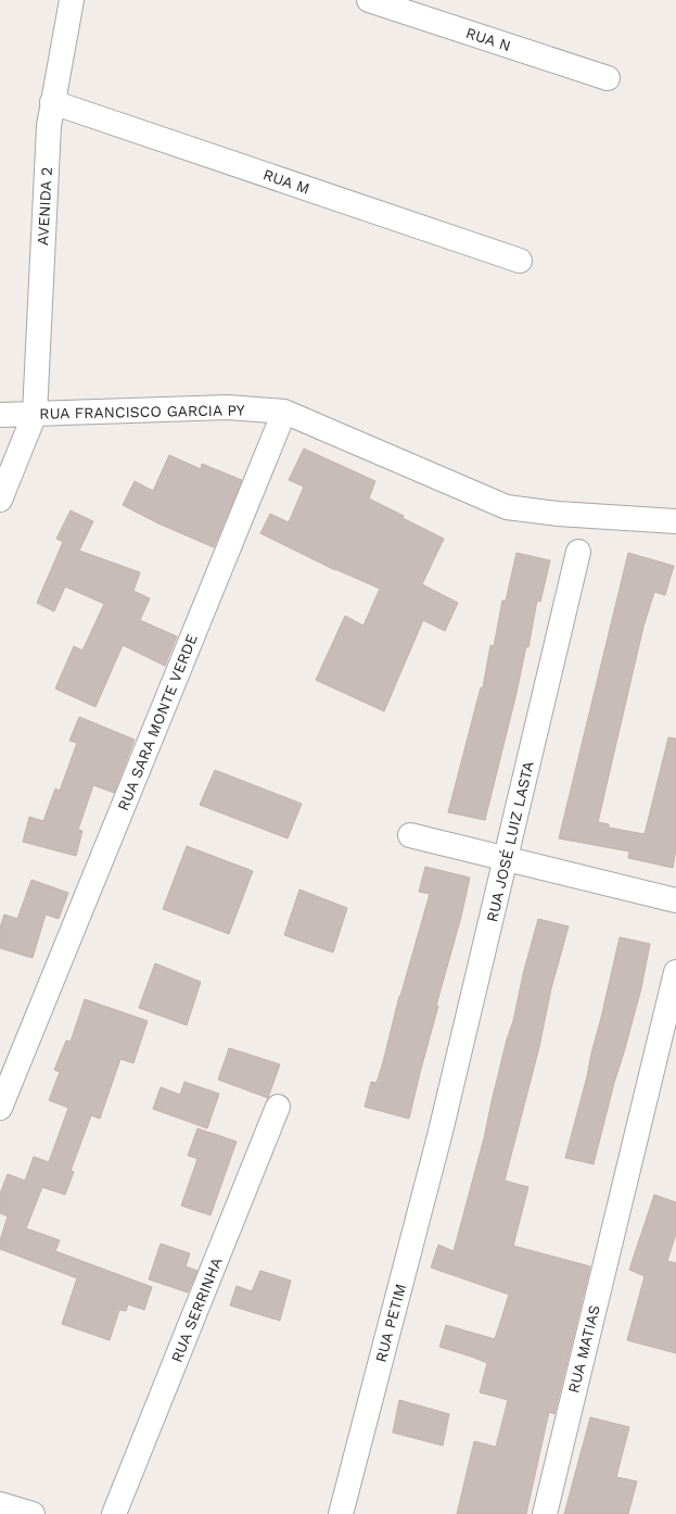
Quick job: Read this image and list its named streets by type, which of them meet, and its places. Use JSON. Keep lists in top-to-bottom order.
{
  "streets": {
    "street": [
      "RUA N",
      "RUA M",
      "AVENIDA 2",
      "RUA FRANCISCO GARCIA PY",
      "RUA SARA MONTE VERDE",
      "RUA JOSÉ LUIZ LASTA",
      "RUA SERRINHA",
      "RUA PETIM",
      "RUA MATIAS"
    ]
  },
  "crossings": [
    ["RUA M", "AVENIDA 2"],
    ["AVENIDA 2", "RUA FRANCISCO GARCIA PY"],
    ["RUA FRANCISCO GARCIA PY", "RUA SARA MONTE VERDE"],
    ["RUA JOSÉ LUIZ LASTA", "RUA PETIM"]
  ]
}
